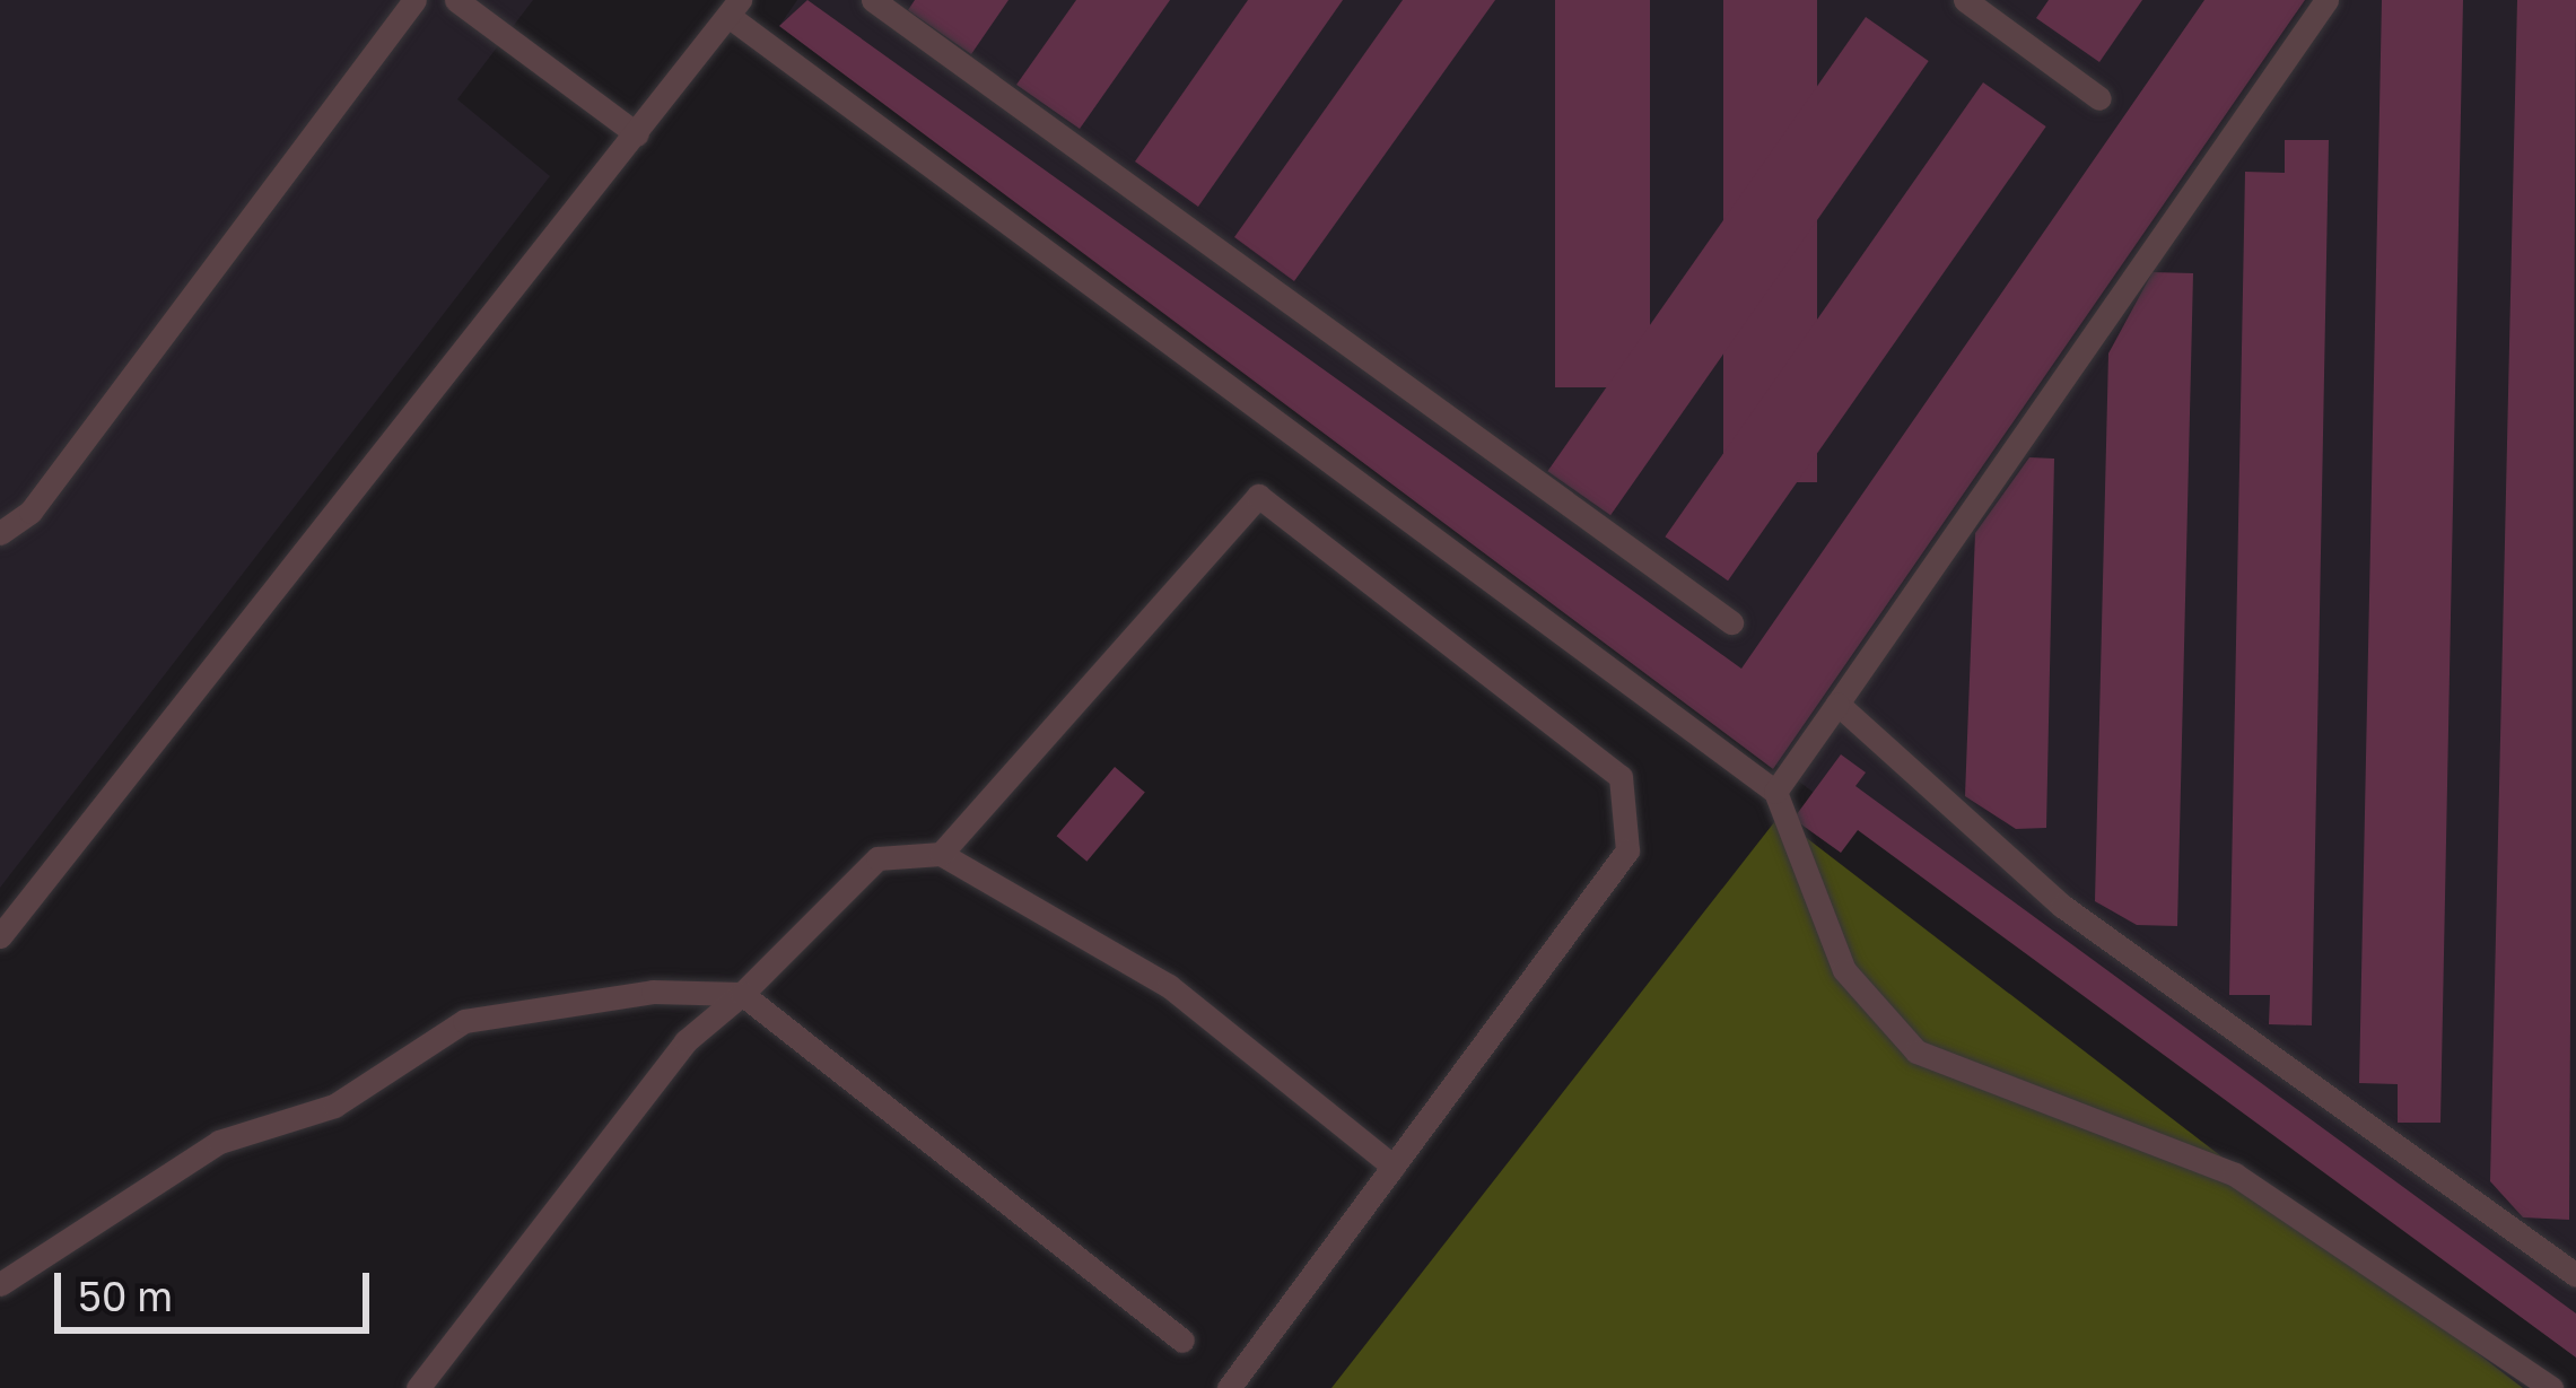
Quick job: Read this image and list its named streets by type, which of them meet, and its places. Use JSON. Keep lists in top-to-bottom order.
{
  "scale_bar": "50 m"
}
